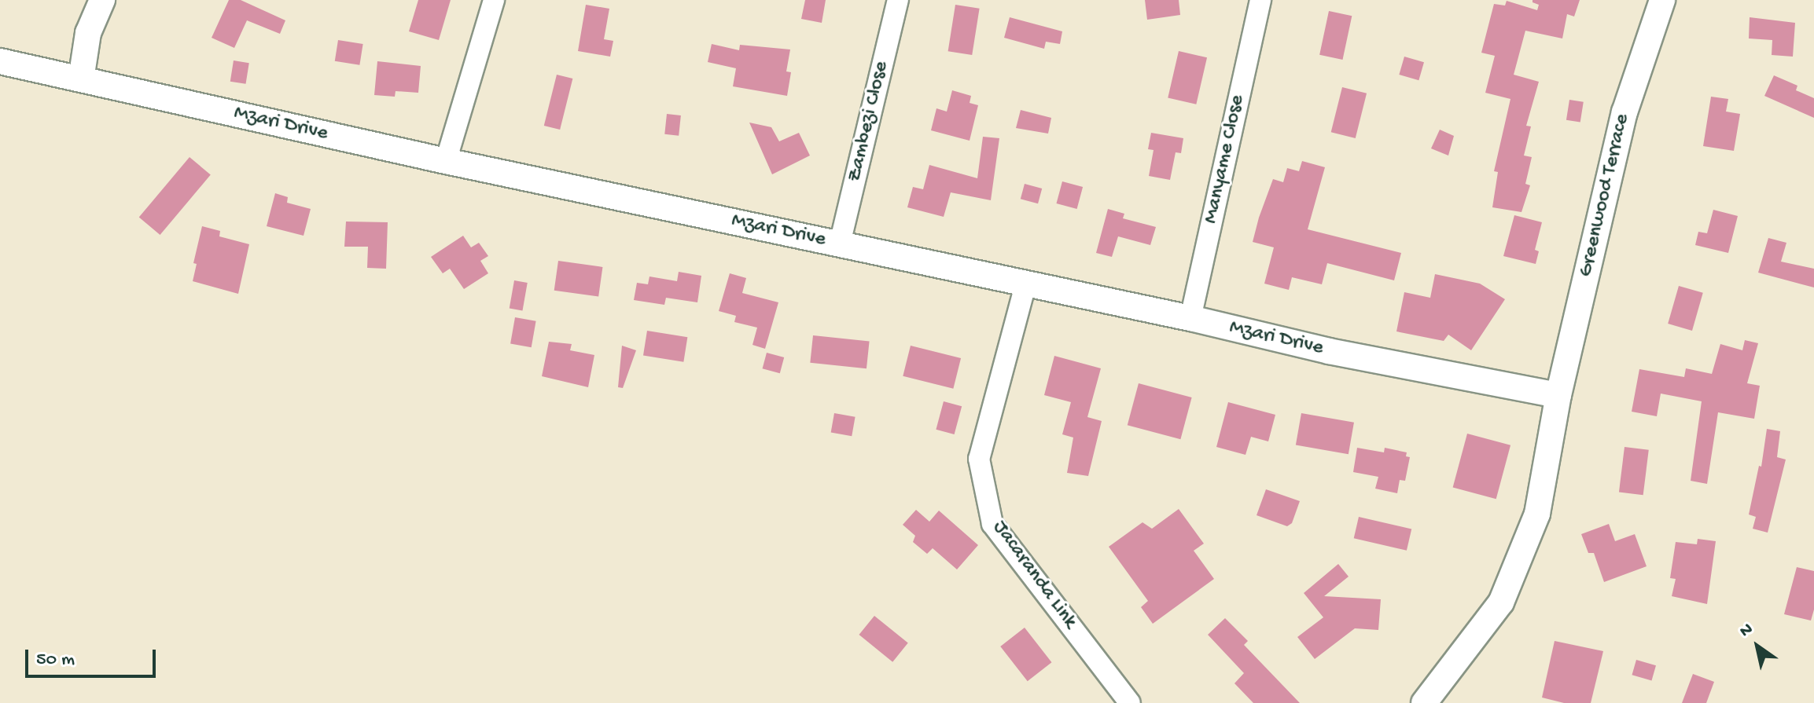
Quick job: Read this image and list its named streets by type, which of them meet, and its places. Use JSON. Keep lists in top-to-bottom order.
{
  "streets": {
    "street": [
      "Zambezi Close",
      "Mzari Drive",
      "Manyame Close",
      "Greenwood Terrace",
      "Jacaranda Link"
    ]
  },
  "crossings": [
    ["Zambezi Close", "Mzari Drive"],
    ["Mzari Drive", "Manyame Close"],
    ["Mzari Drive", "Greenwood Terrace"],
    ["Mzari Drive", "Jacaranda Link"]
  ],
  "scale_bar": "50 m",
  "north": "top left"
}
